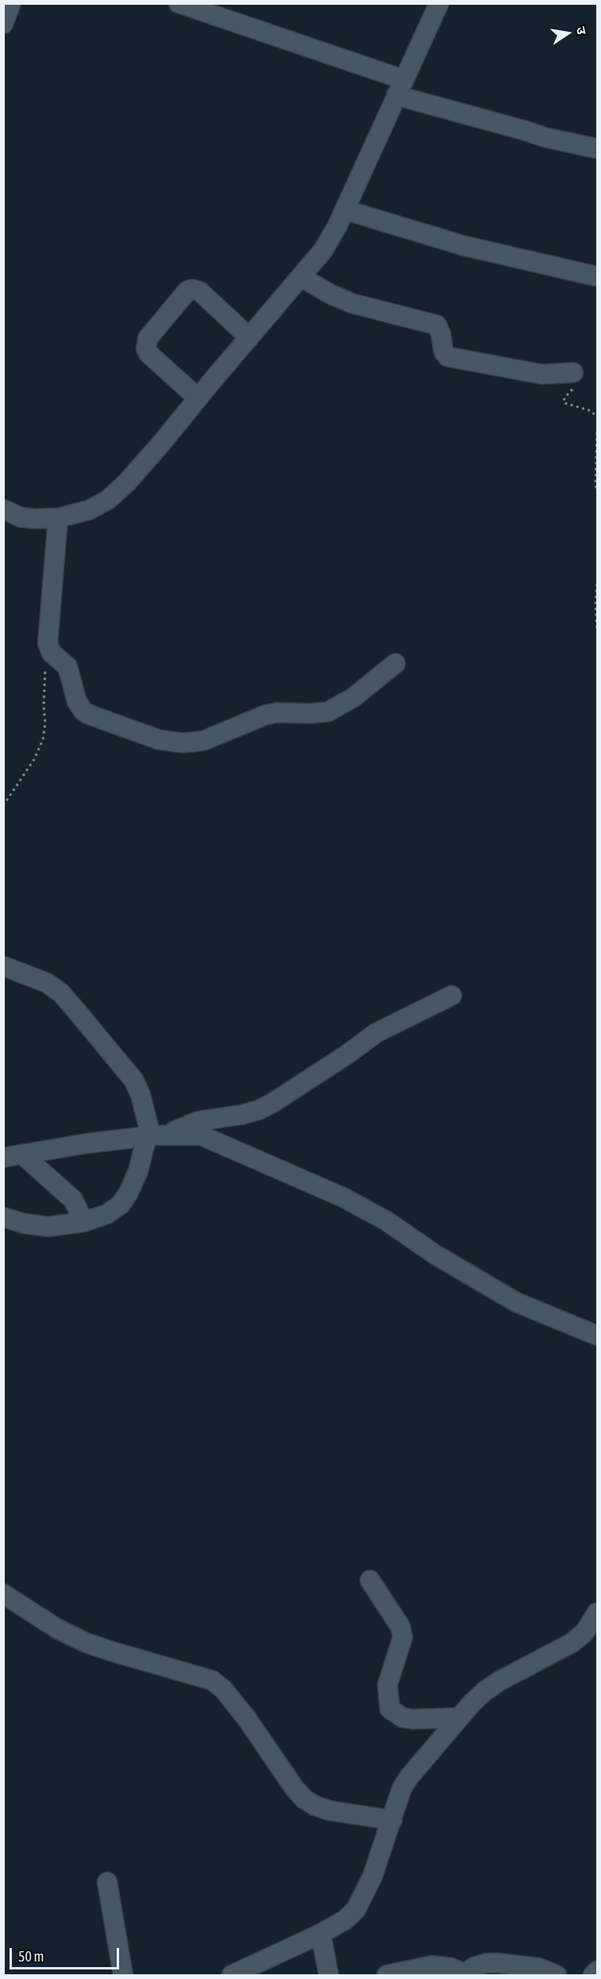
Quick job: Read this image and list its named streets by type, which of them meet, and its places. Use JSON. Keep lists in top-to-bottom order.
{
  "scale_bar": "50 m",
  "north": "right"
}
